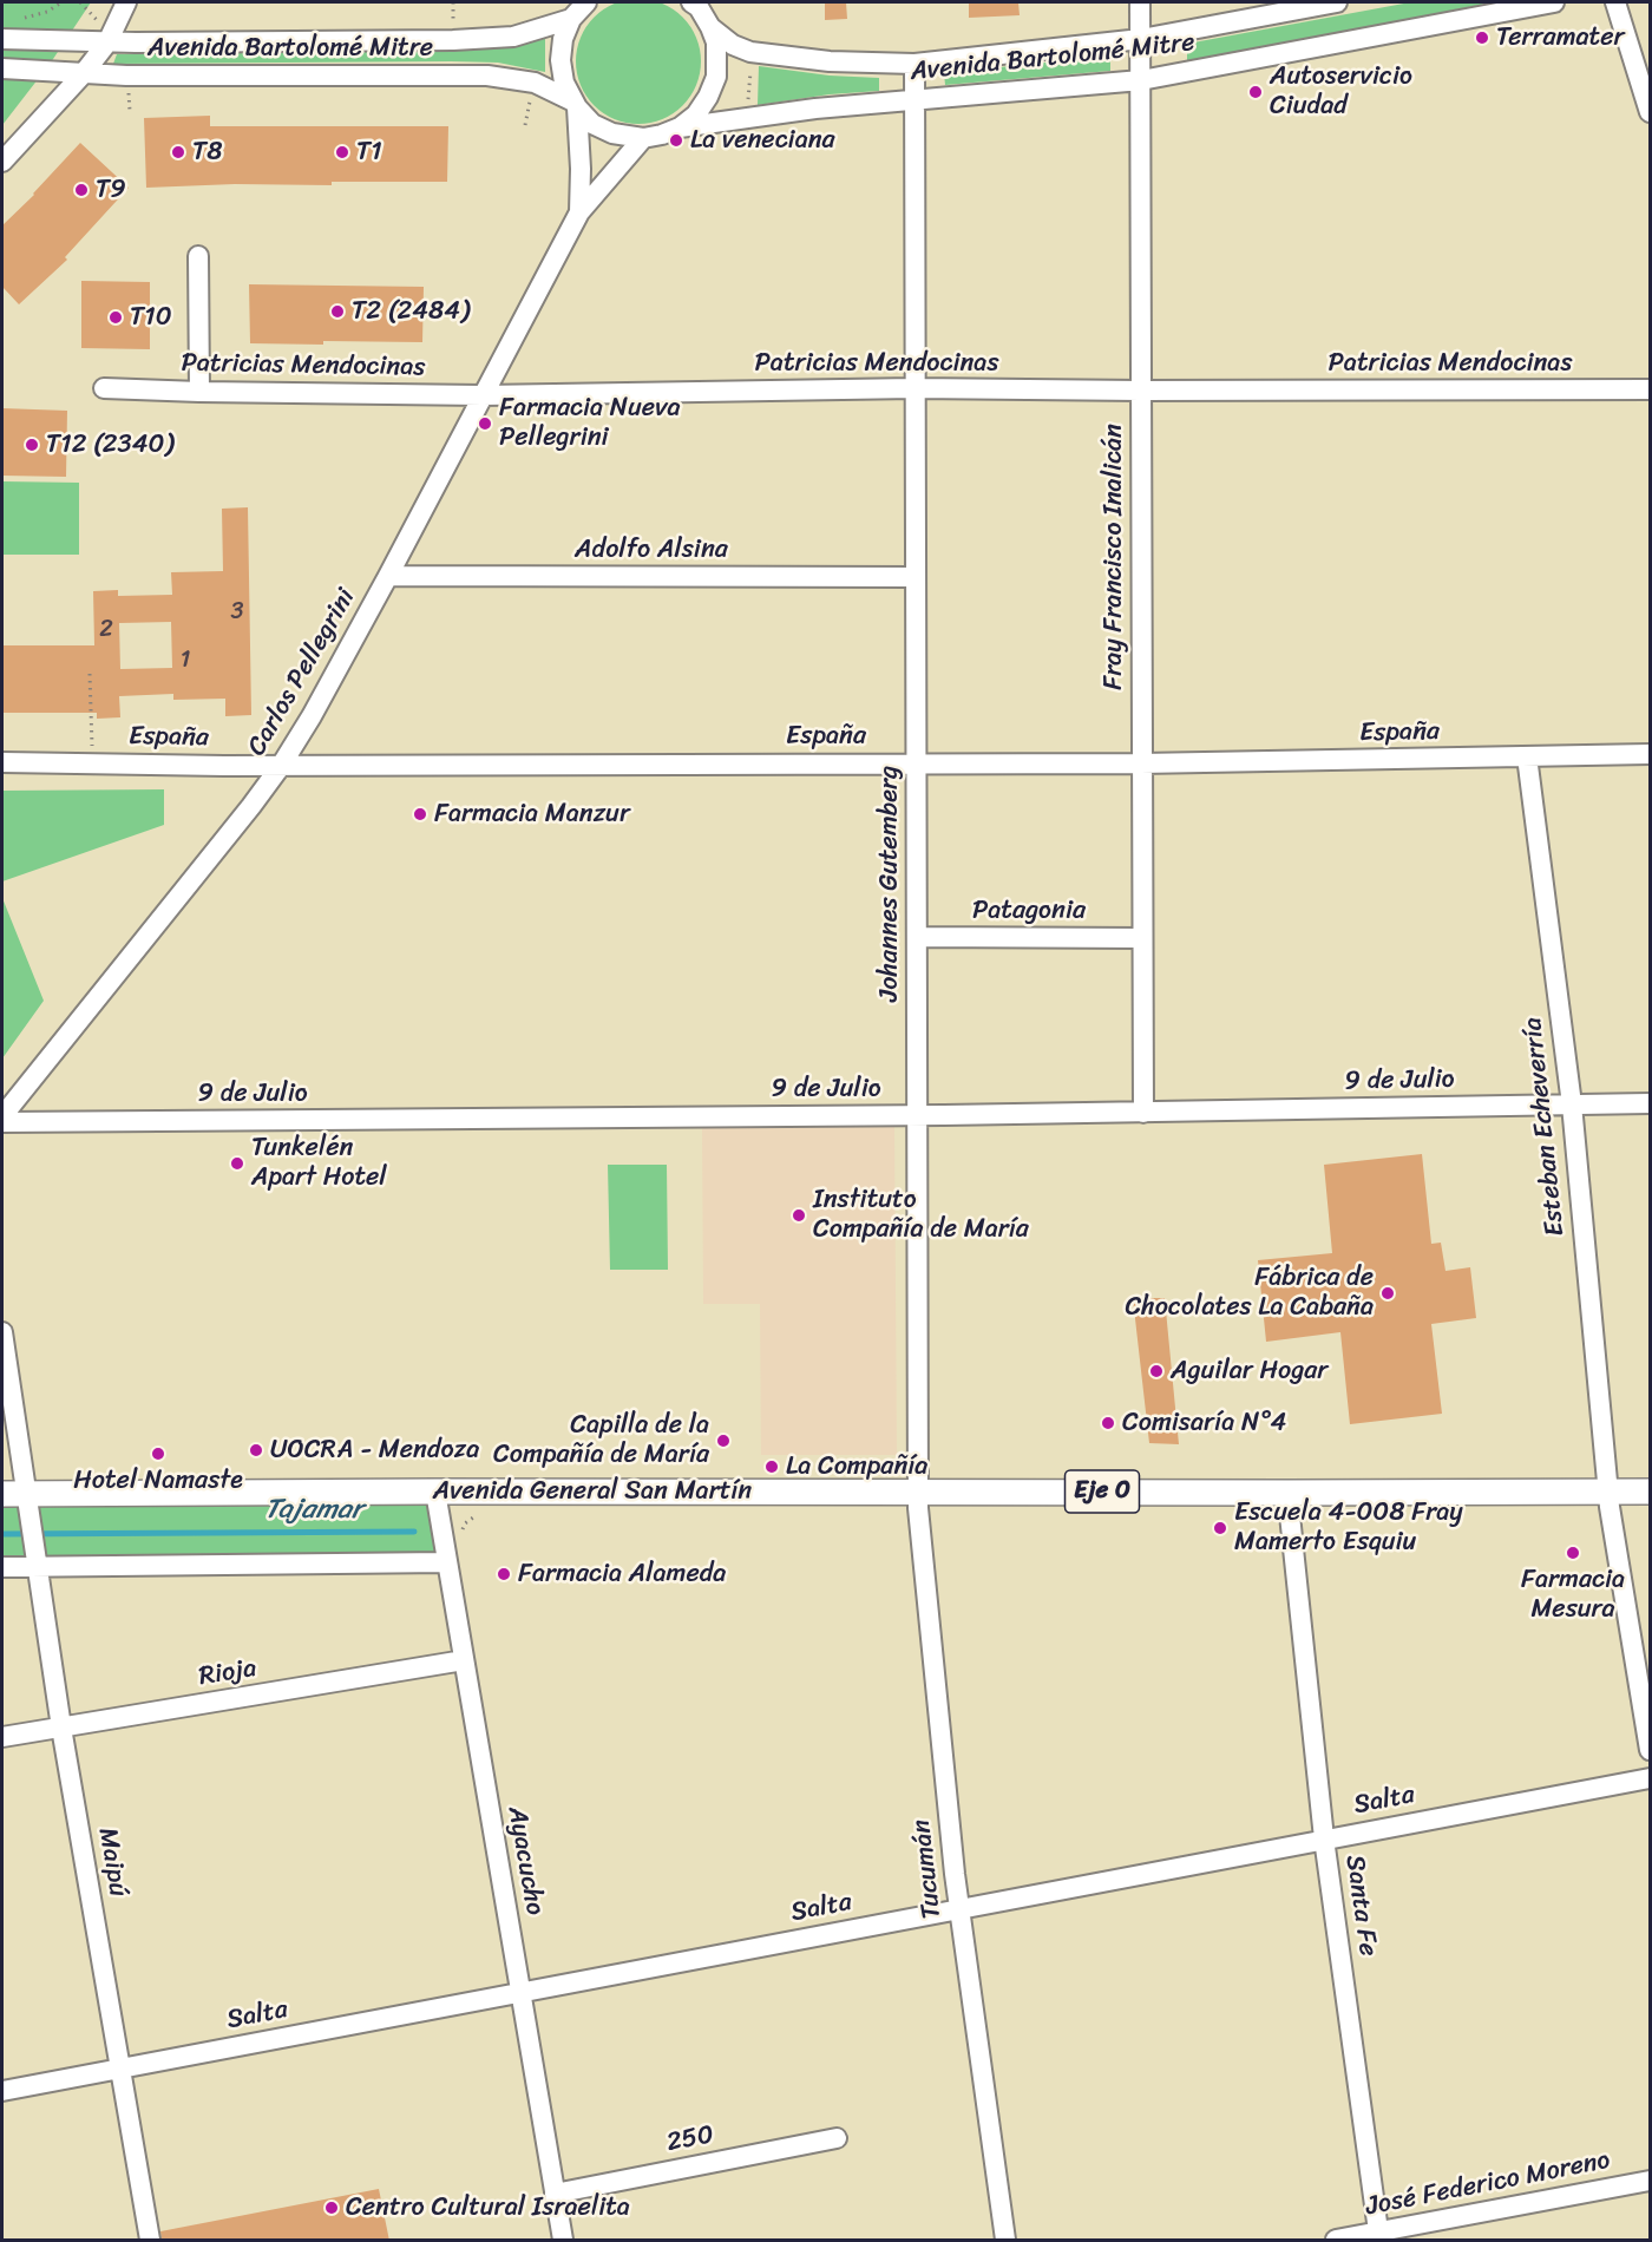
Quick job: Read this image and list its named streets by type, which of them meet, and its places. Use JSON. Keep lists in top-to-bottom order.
{
  "streets": {
    "main road": ["Avenida General San Martín", "Eje 0"],
    "street": [
      "Avenida Bartolomé Mitre",
      "Patricias Mendocinas",
      "Adolfo Alsina",
      "Fray Francisco Inalicán",
      "Carlos Pellegrini",
      "España",
      "Johannes Gutemberg",
      "Patagonia",
      "9 de Julio",
      "Esteban Echeverría",
      "Rioja",
      "Salta",
      "Ayacucho",
      "Maipú",
      "Tucumán",
      "Santa Fe",
      "250",
      "José Federico Moreno"
    ]
  },
  "crossings": [
    ["Avenida Bartolomé Mitre", "Fray Francisco Inalicán"],
    ["Avenida Bartolomé Mitre", "Carlos Pellegrini"],
    ["Avenida Bartolomé Mitre", "Johannes Gutemberg"],
    ["Patricias Mendocinas", "Fray Francisco Inalicán"],
    ["Patricias Mendocinas", "Carlos Pellegrini"],
    ["Patricias Mendocinas", "Johannes Gutemberg"],
    ["Adolfo Alsina", "Carlos Pellegrini"],
    ["Adolfo Alsina", "Johannes Gutemberg"],
    ["Fray Francisco Inalicán", "España"],
    ["Fray Francisco Inalicán", "Patagonia"],
    ["Fray Francisco Inalicán", "9 de Julio"],
    ["Carlos Pellegrini", "España"],
    ["España", "Johannes Gutemberg"],
    ["España", "Esteban Echeverría"],
    ["Johannes Gutemberg", "Patagonia"],
    ["Johannes Gutemberg", "9 de Julio"],
    ["Johannes Gutemberg", "Avenida General San Martín"],
    ["Johannes Gutemberg", "Tucumán"],
    ["9 de Julio", "Esteban Echeverría"],
    ["Esteban Echeverría", "Avenida General San Martín"],
    ["Avenida General San Martín", "Ayacucho"],
    ["Avenida General San Martín", "Maipú"],
    ["Avenida General San Martín", "Tucumán"],
    ["Avenida General San Martín", "Santa Fe"],
    ["Rioja", "Ayacucho"],
    ["Rioja", "Maipú"],
    ["Salta", "Ayacucho"],
    ["Salta", "Maipú"],
    ["Salta", "Tucumán"],
    ["Salta", "Santa Fe"],
    ["Ayacucho", "250"],
    ["Santa Fe", "José Federico Moreno"]
  ],
  "water": ["Tajamar"],
  "places": [
    "Terramater",
    "Autoservicio Ciudad",
    "La veneciana",
    "T8",
    "T1",
    "T9",
    "T2 (2484)",
    "T10",
    "Farmacia Nueva Pellegrini",
    "T12 (2340)",
    "Farmacia Manzur",
    "Tunkelén Apart Hotel",
    "Instituto Compañía de María",
    "Fábrica de Chocolates La Cabaña",
    "Aguilar Hogar",
    "Comisaría N°4",
    "Capilla de la Compañía de María",
    "UOCRA - Mendoza",
    "Hotel Namaste",
    "La Compañía",
    "Escuela 4-008 Fray Mamerto Esquiu",
    "Farmacia Mesura",
    "Farmacia Alameda",
    "Centro Cultural Israelita"
  ],
  "house_numbers": ["3", "2", "1"]
}
